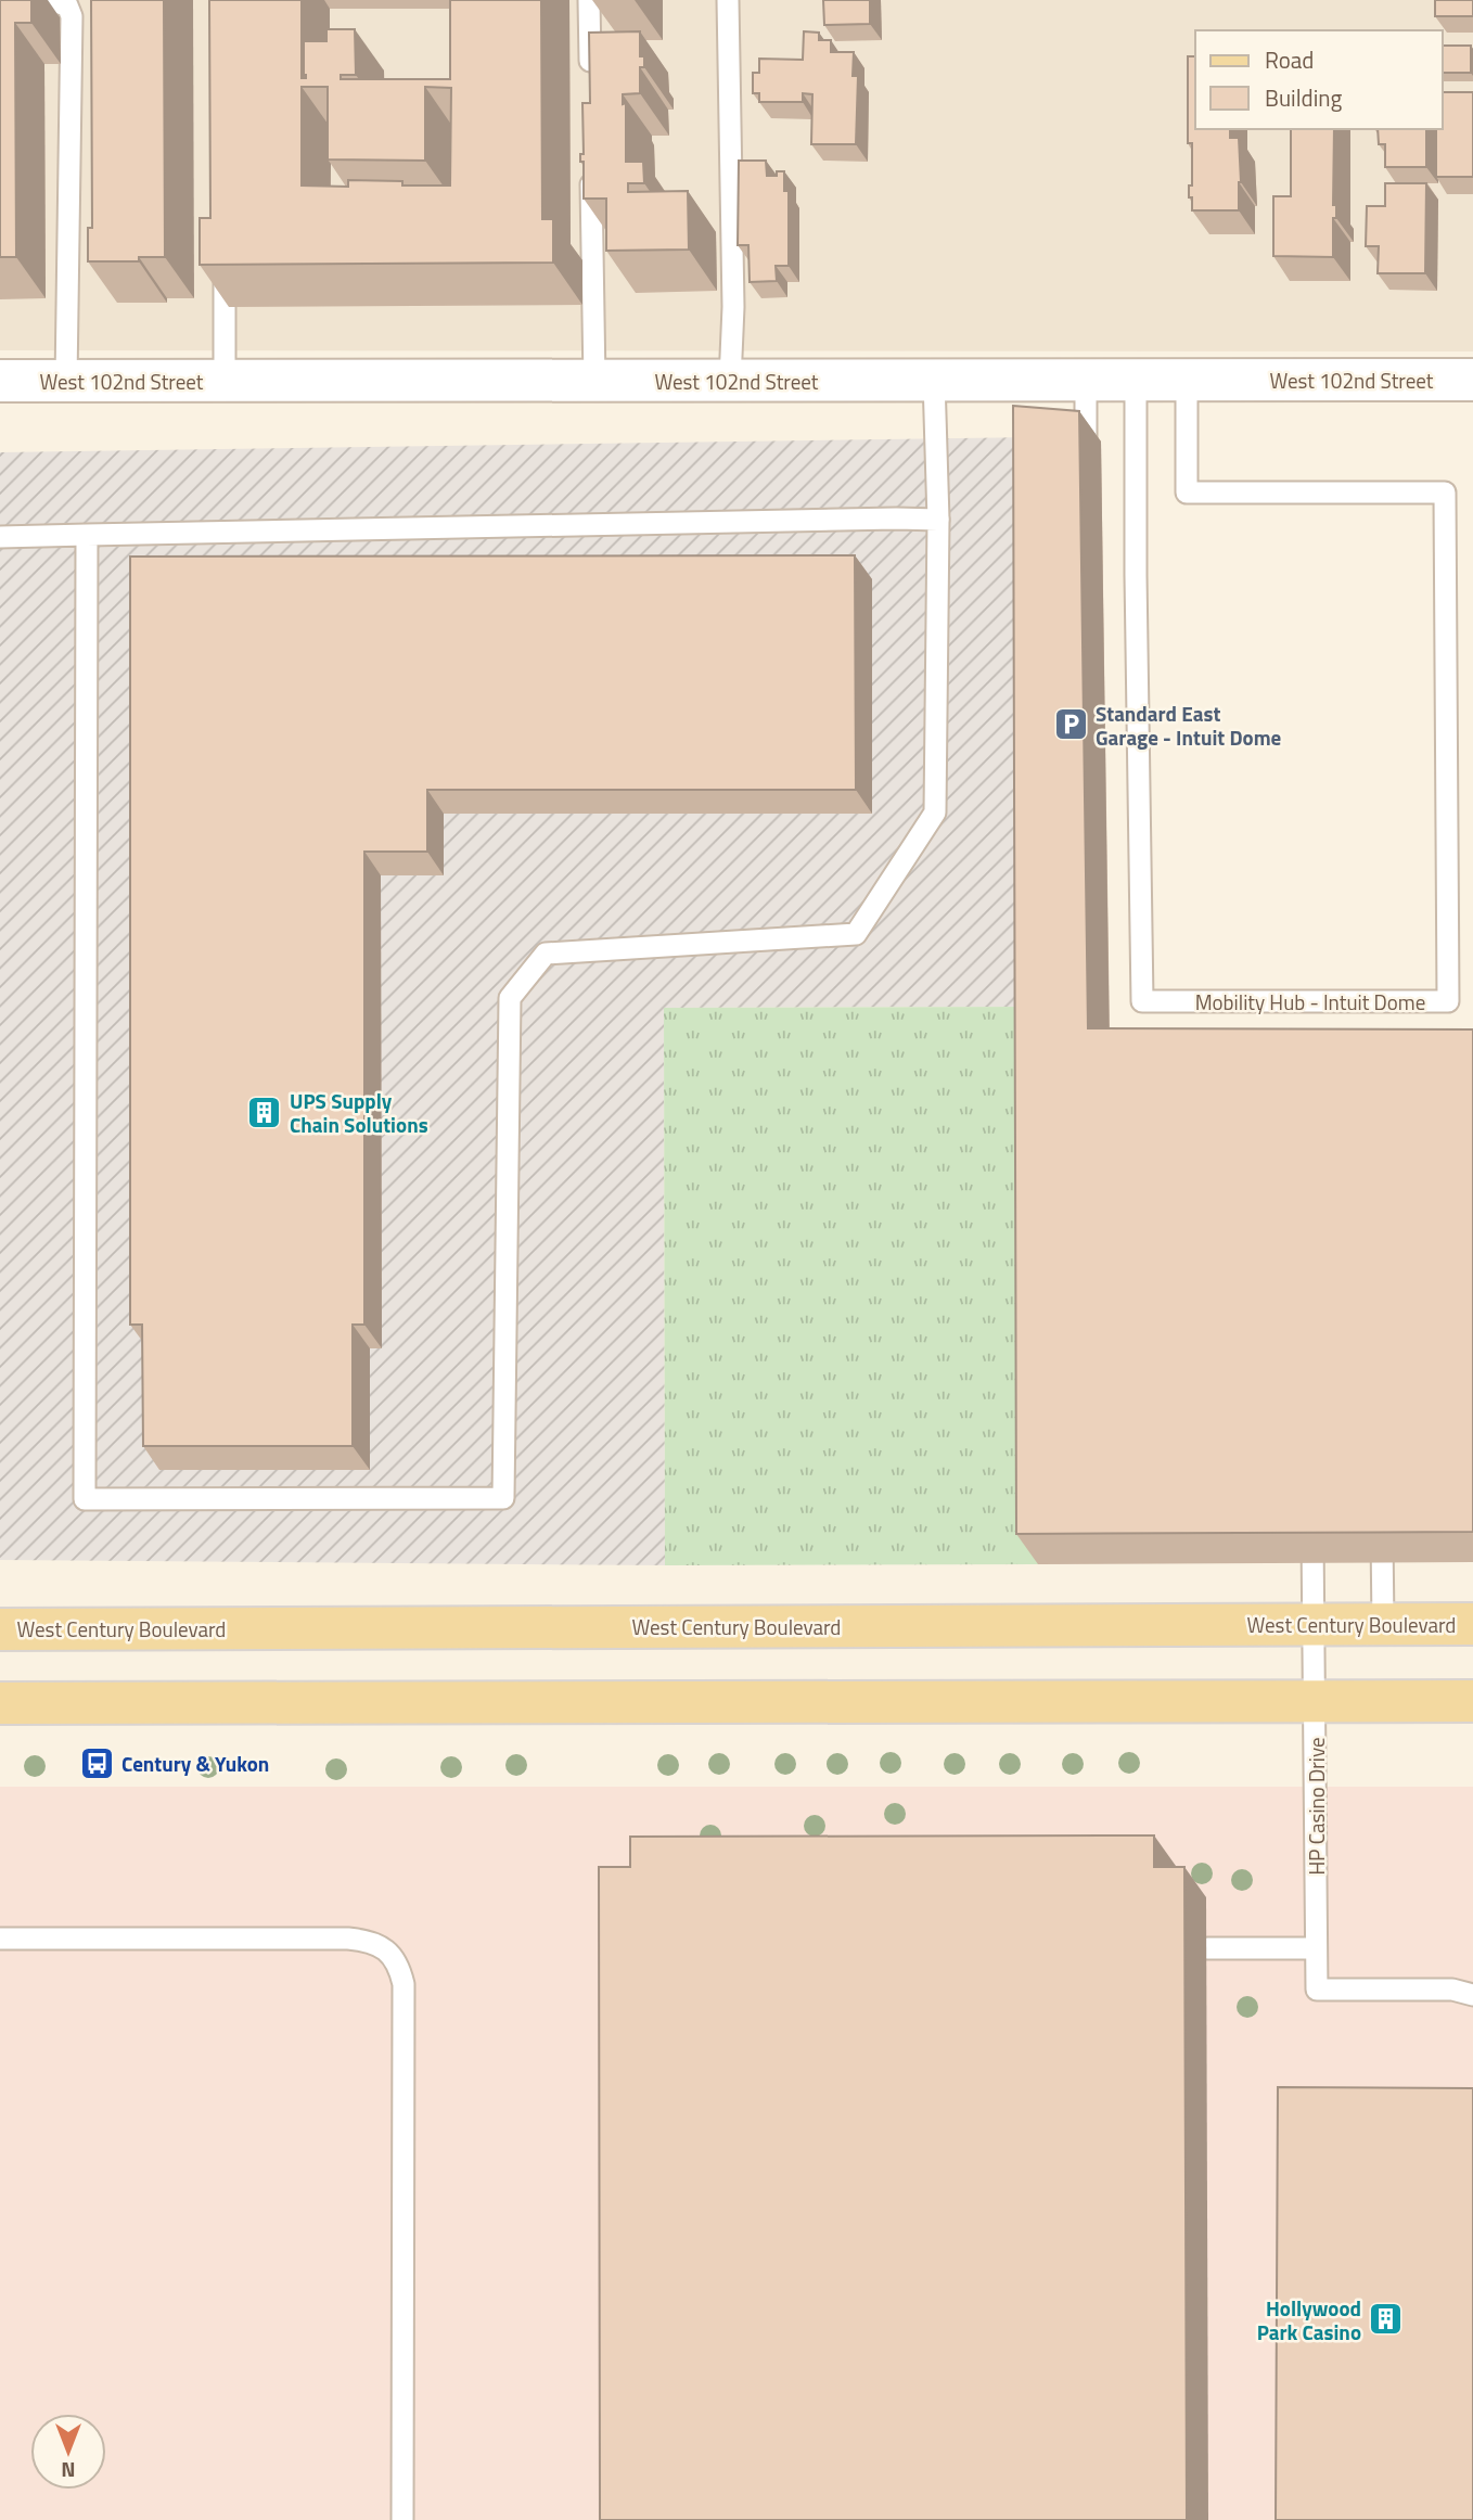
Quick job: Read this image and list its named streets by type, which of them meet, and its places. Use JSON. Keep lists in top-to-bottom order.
{
  "streets": {
    "main road": ["West Century Boulevard"],
    "street": ["West 102nd Street"],
    "lane": ["Mobility Hub - Intuit Dome", "HP Casino Drive"]
  },
  "crossings": [
    ["West 102nd Street", "Mobility Hub - Intuit Dome"],
    ["West Century Boulevard", "HP Casino Drive"]
  ],
  "places": {
    "parking": ["Standard East Garage - Intuit Dome"],
    "building": ["UPS Supply Chain Solutions", "Hollywood Park Casino"],
    "bus stop": ["Century & Yukon"]
  },
  "legend": ["Road", "Building"],
  "north": "bottom"
}
